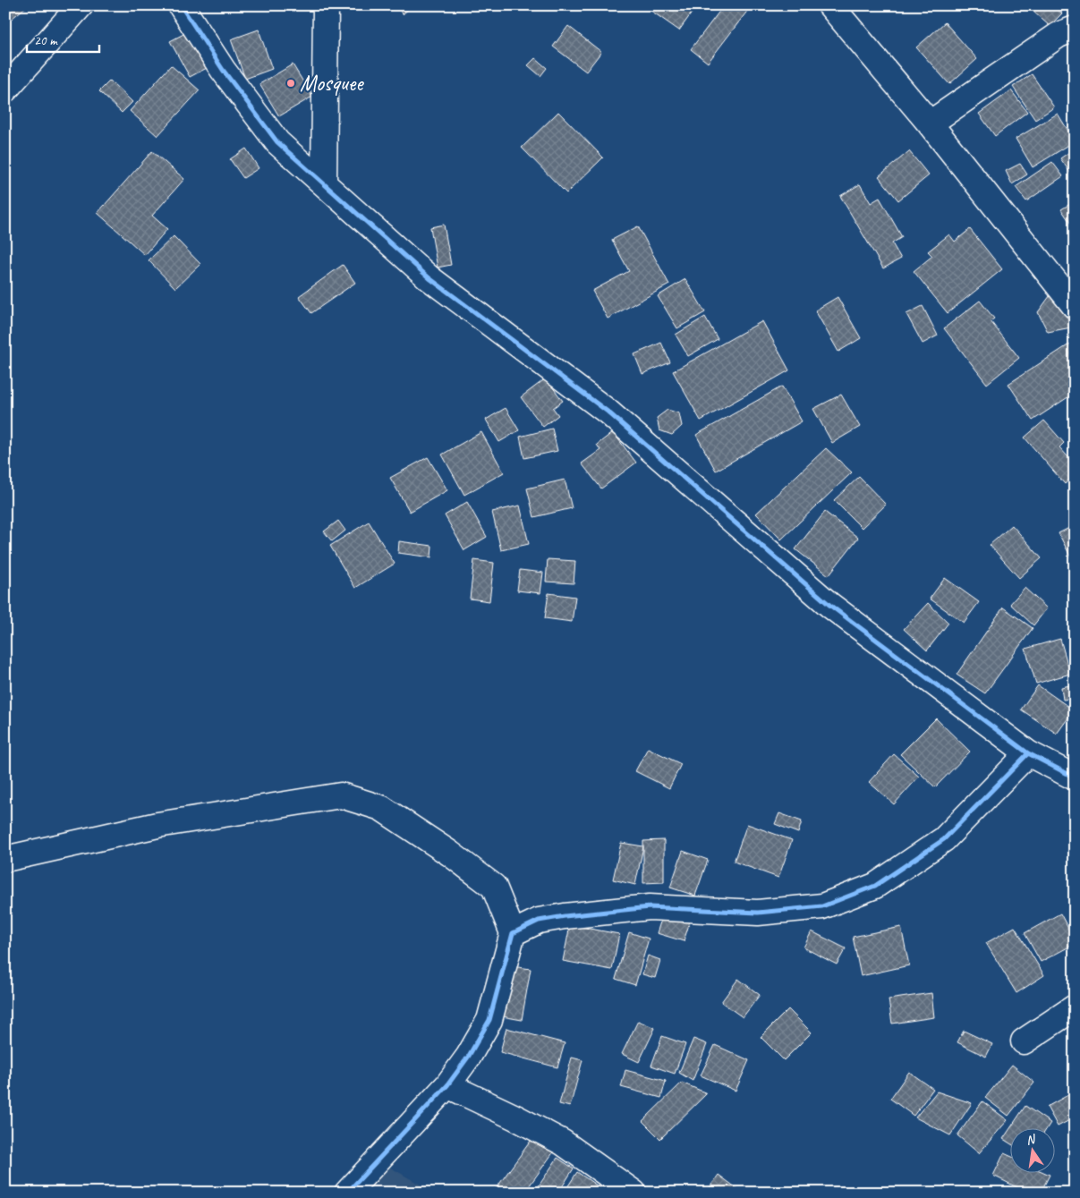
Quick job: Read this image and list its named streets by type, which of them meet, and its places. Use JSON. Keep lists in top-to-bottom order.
{
  "places": ["Mosquee"],
  "scale_bar": "20 m",
  "north": "top"
}
